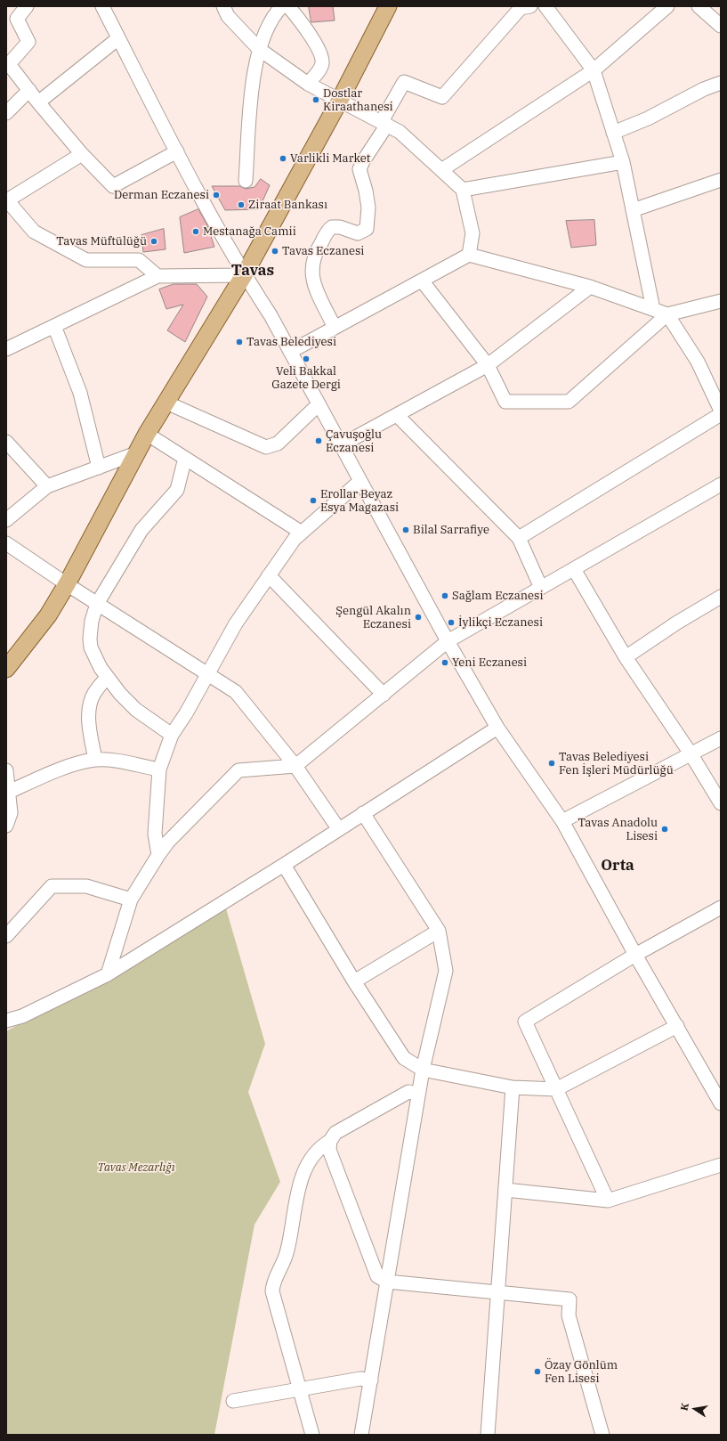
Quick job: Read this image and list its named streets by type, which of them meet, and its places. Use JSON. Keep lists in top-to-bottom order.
{
  "districts": ["Tavas", "Orta"],
  "parks": ["Tavas Mezarlığı"],
  "places": [
    "Dostlar Kiraathanesi",
    "Varlikli Market",
    "Derman Eczanesi",
    "Ziraat Bankası",
    "Mestanağa Camii",
    "Tavas Müftülüğü",
    "Tavas Eczanesi",
    "Tavas Belediyesi",
    "Veli Bakkal Gazete Dergi",
    "Çavuşoğlu Eczanesi",
    "Erollar Beyaz Esya Magazasi",
    "Bilal Sarrafiye",
    "Sağlam Eczanesi",
    "Şengül Akalın Eczanesi",
    "İylikçi Eczanesi",
    "Yeni Eczanesi",
    "Tavas Belediyesi Fen İşleri Müdürlüğü",
    "Tavas Anadolu Lisesi",
    "Özay Gönlüm Fen Lisesi"
  ],
  "north": "left"
}
